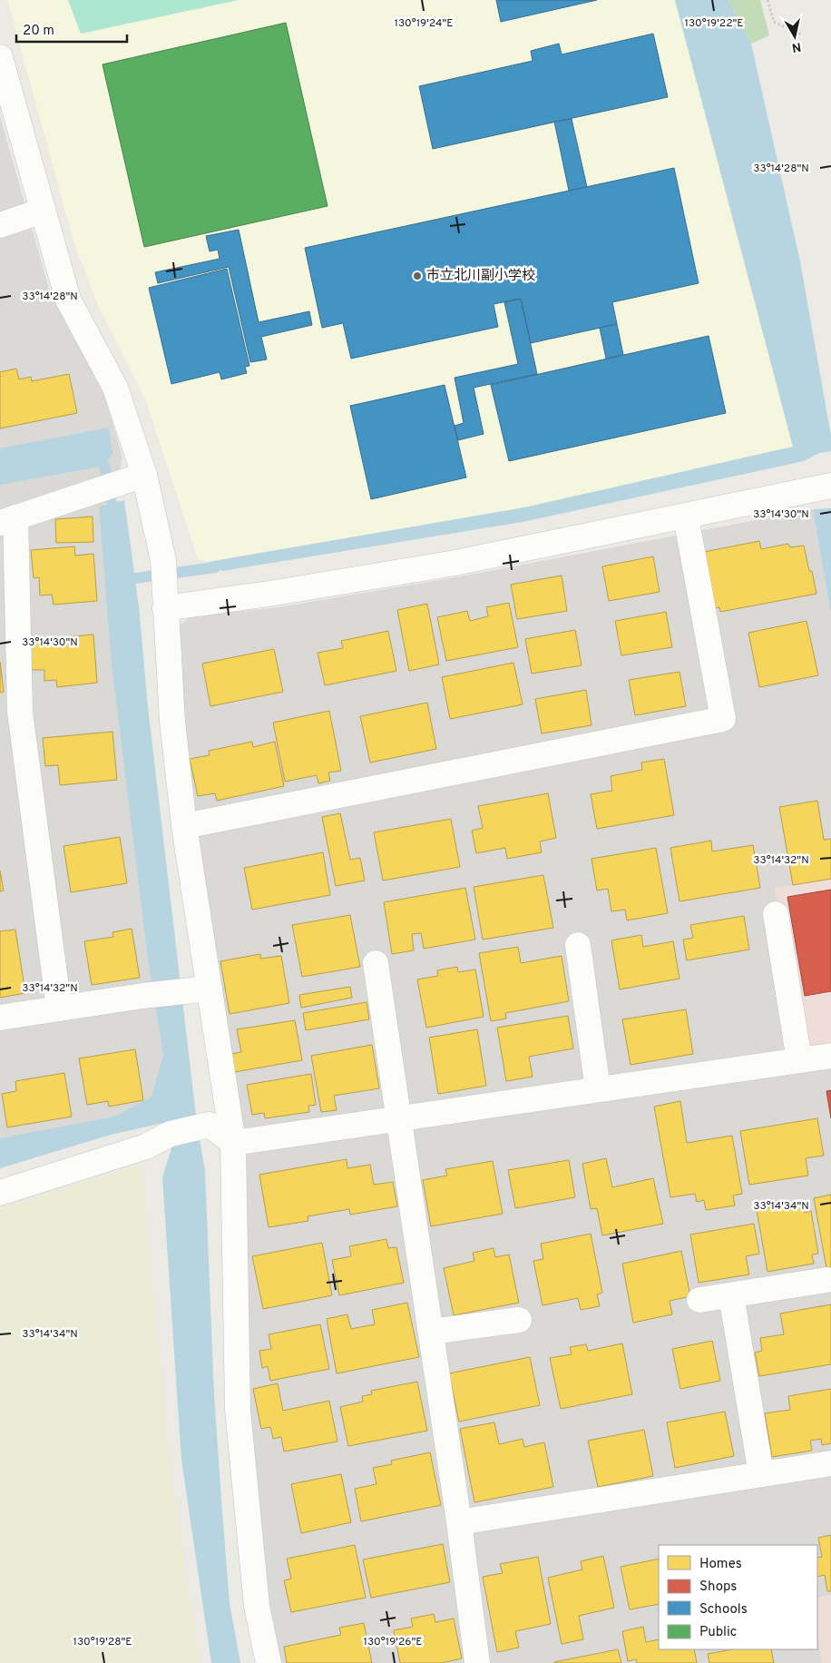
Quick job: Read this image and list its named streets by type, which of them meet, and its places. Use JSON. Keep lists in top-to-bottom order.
{
  "places": ["市立北川副小学校"],
  "legend": [
    "Homes",
    "Shops",
    "Schools",
    "Public"
  ],
  "scale_bar": "20 m",
  "north": "bottom",
  "coordinates": [
    "130°19'24\"E",
    "130°19'22\"E",
    "33°14'28\"N",
    "33°14'30\"N",
    "33°14'32\"N",
    "33°14'34\"N",
    "130°19'28\"E",
    "130°19'26\"E"
  ]
}
